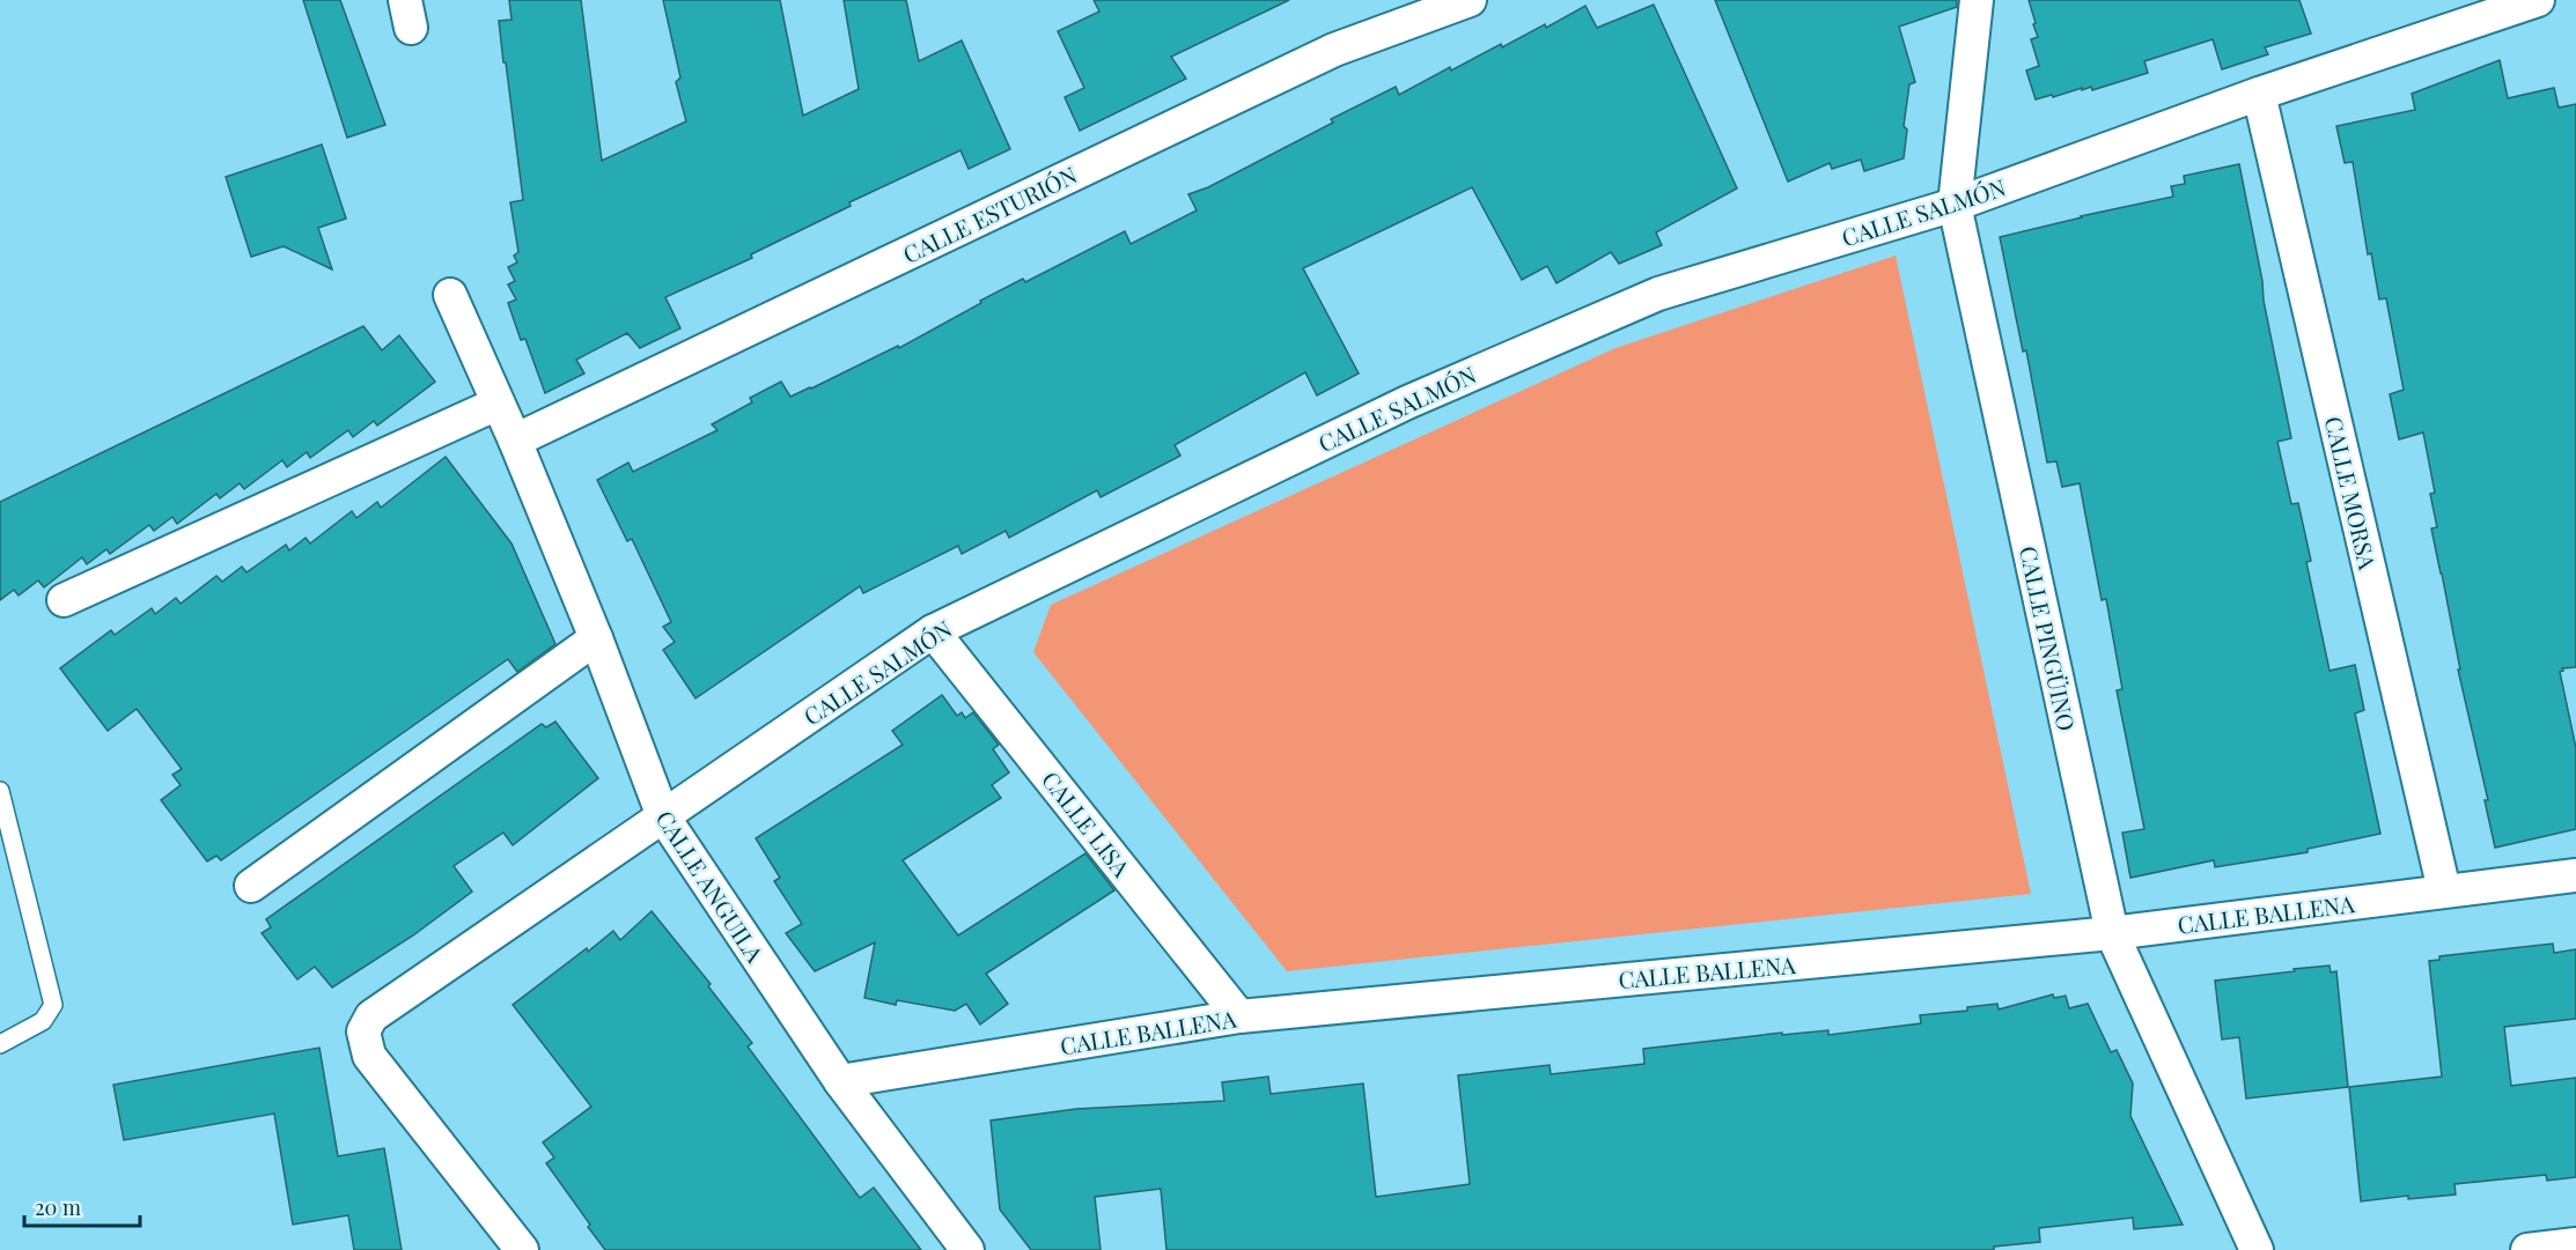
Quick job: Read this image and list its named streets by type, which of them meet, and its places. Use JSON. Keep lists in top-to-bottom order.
{
  "streets": {
    "street": [
      "CALLE SALMÓN",
      "CALLE ESTURIÓN",
      "CALLE MORSA",
      "CALLE PINGÜINO",
      "CALLE LISA",
      "CALLE ANGUILA",
      "CALLE BALLENA"
    ]
  },
  "crossings": [
    ["CALLE SALMÓN", "CALLE MORSA"],
    ["CALLE SALMÓN", "CALLE PINGÜINO"],
    ["CALLE SALMÓN", "CALLE LISA"],
    ["CALLE SALMÓN", "CALLE ANGUILA"],
    ["CALLE ESTURIÓN", "CALLE ANGUILA"],
    ["CALLE MORSA", "CALLE BALLENA"],
    ["CALLE PINGÜINO", "CALLE BALLENA"],
    ["CALLE LISA", "CALLE BALLENA"],
    ["CALLE ANGUILA", "CALLE BALLENA"]
  ],
  "scale_bar": "20 m"
}
